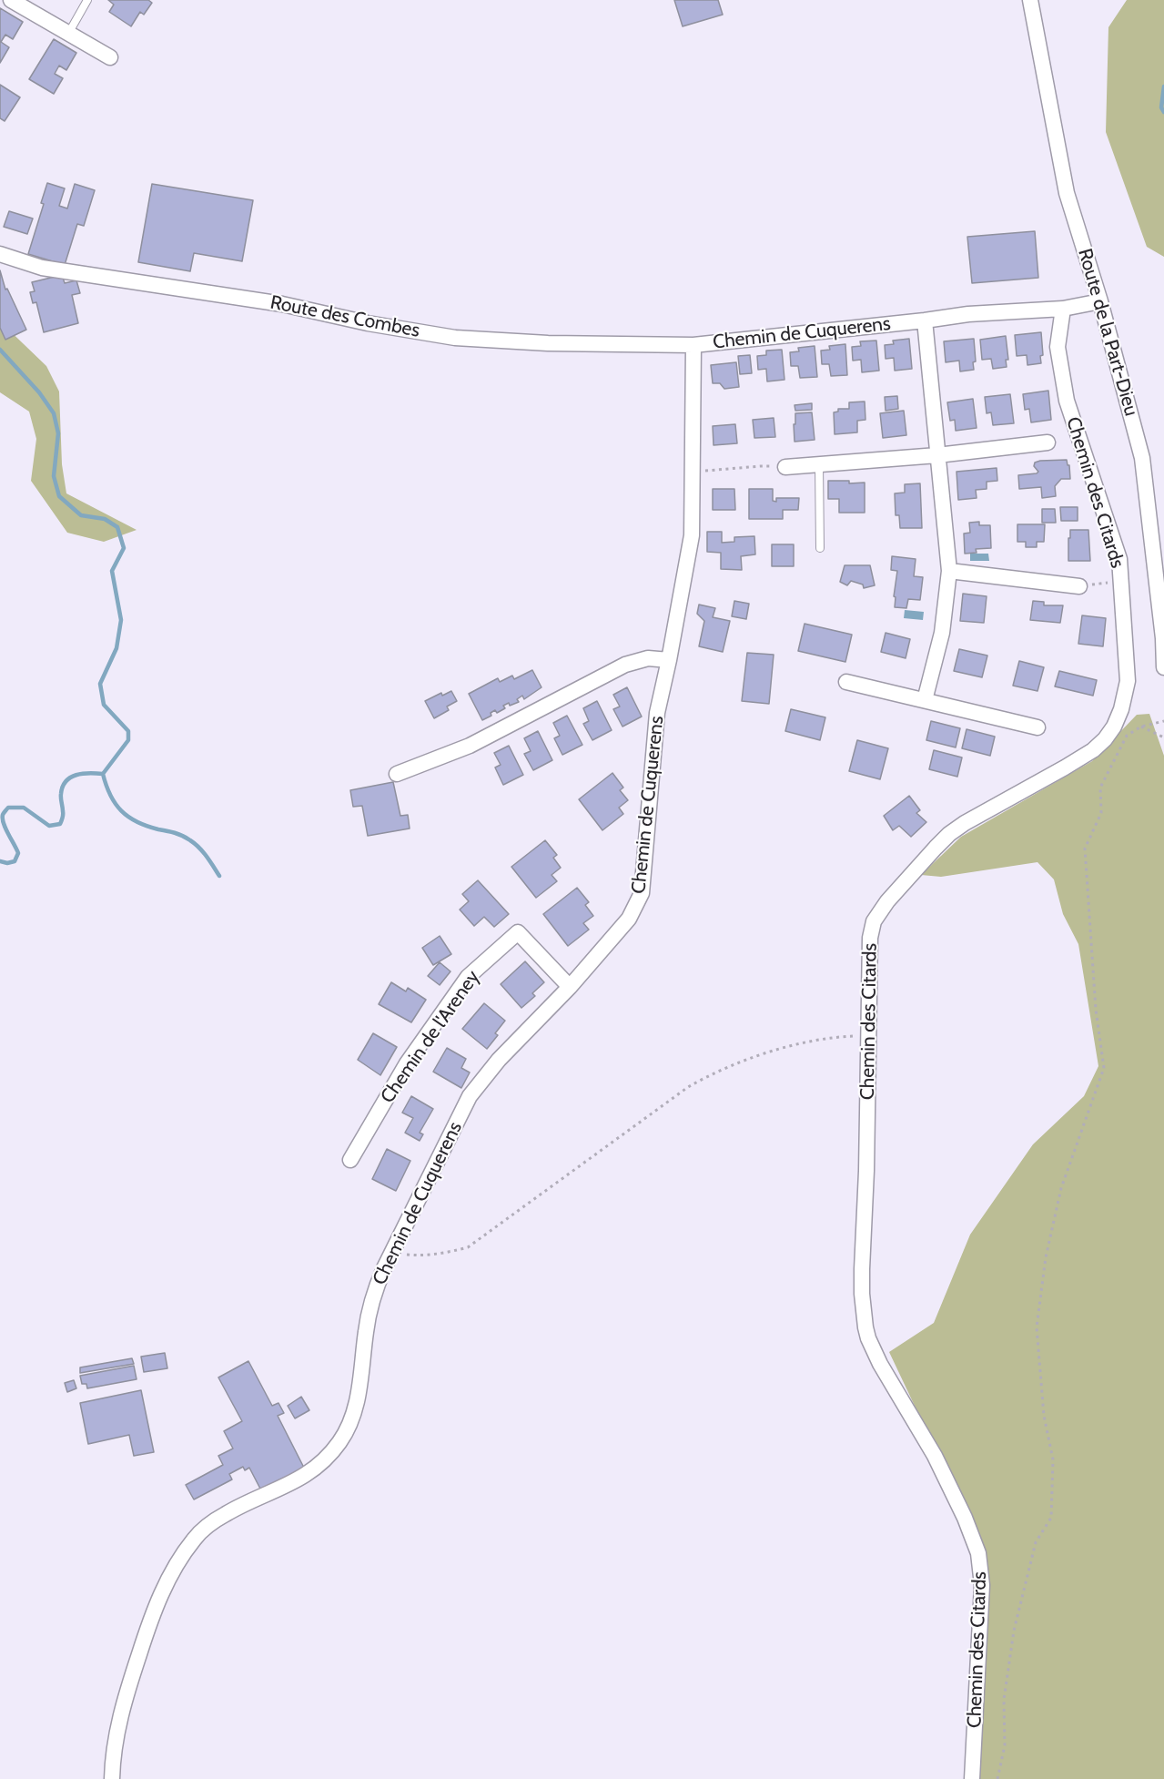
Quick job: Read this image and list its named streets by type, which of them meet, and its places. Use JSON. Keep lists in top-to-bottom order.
{
  "streets": {
    "street": [
      "Route des Combes",
      "Route de la Part-Dieu",
      "Chemin de Cuquerens",
      "Chemin des Citards",
      "Chemin de l'Areney"
    ]
  },
  "crossings": [
    ["Route des Combes", "Chemin de Cuquerens"],
    ["Chemin de Cuquerens", "Chemin des Citards"],
    ["Chemin de Cuquerens", "Chemin de l'Areney"]
  ]
}
